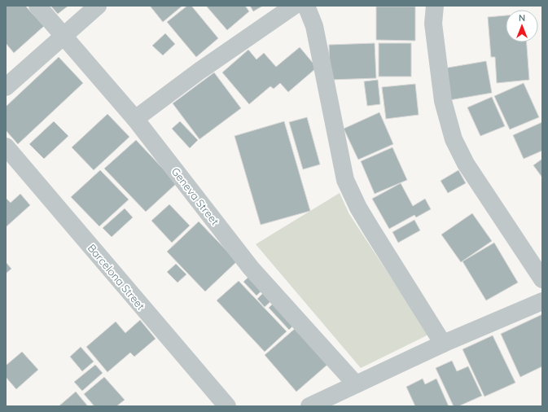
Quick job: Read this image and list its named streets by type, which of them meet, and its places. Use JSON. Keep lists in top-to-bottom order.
{
  "streets": {
    "street": ["Geneva Street", "Barcelona Street"]
  },
  "north": "top"
}
